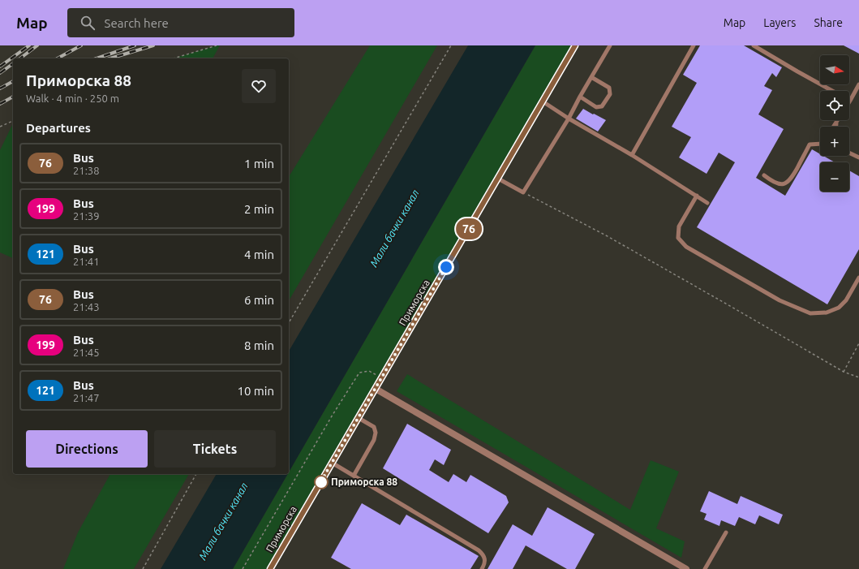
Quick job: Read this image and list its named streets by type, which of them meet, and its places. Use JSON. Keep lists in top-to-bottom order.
{
  "streets": {
    "street": ["Приморска"]
  },
  "water": ["Мали бачки канал"],
  "places": ["Приморска 88"],
  "lines": ["bus line 76"],
  "north": "right",
  "page": {
    "header": "Map",
    "search": "Search here",
    "nav": ["Map", "Layers", "Share"],
    "on_map": "76",
    "map_buttons": ["+", "−"],
    "heading": [
      ["Приморска 88", "Walk · 4 min · 250 m"],
      "Departures"
    ],
    "list": [
      {
        "mark": "76",
        "name": "Bus",
        "note": "21:38",
        "value": "1 min"
      },
      {
        "mark": "199",
        "name": "Bus",
        "note": "21:39",
        "value": "2 min"
      },
      {
        "mark": "121",
        "name": "Bus",
        "note": "21:41",
        "value": "4 min"
      },
      {
        "mark": "76",
        "name": "Bus",
        "note": "21:43",
        "value": "6 min"
      },
      {
        "mark": "199",
        "name": "Bus",
        "note": "21:45",
        "value": "8 min"
      },
      {
        "mark": "121",
        "name": "Bus",
        "note": "21:47",
        "value": "10 min"
      }
    ],
    "buttons": ["Directions", "Tickets"]
  }
}
